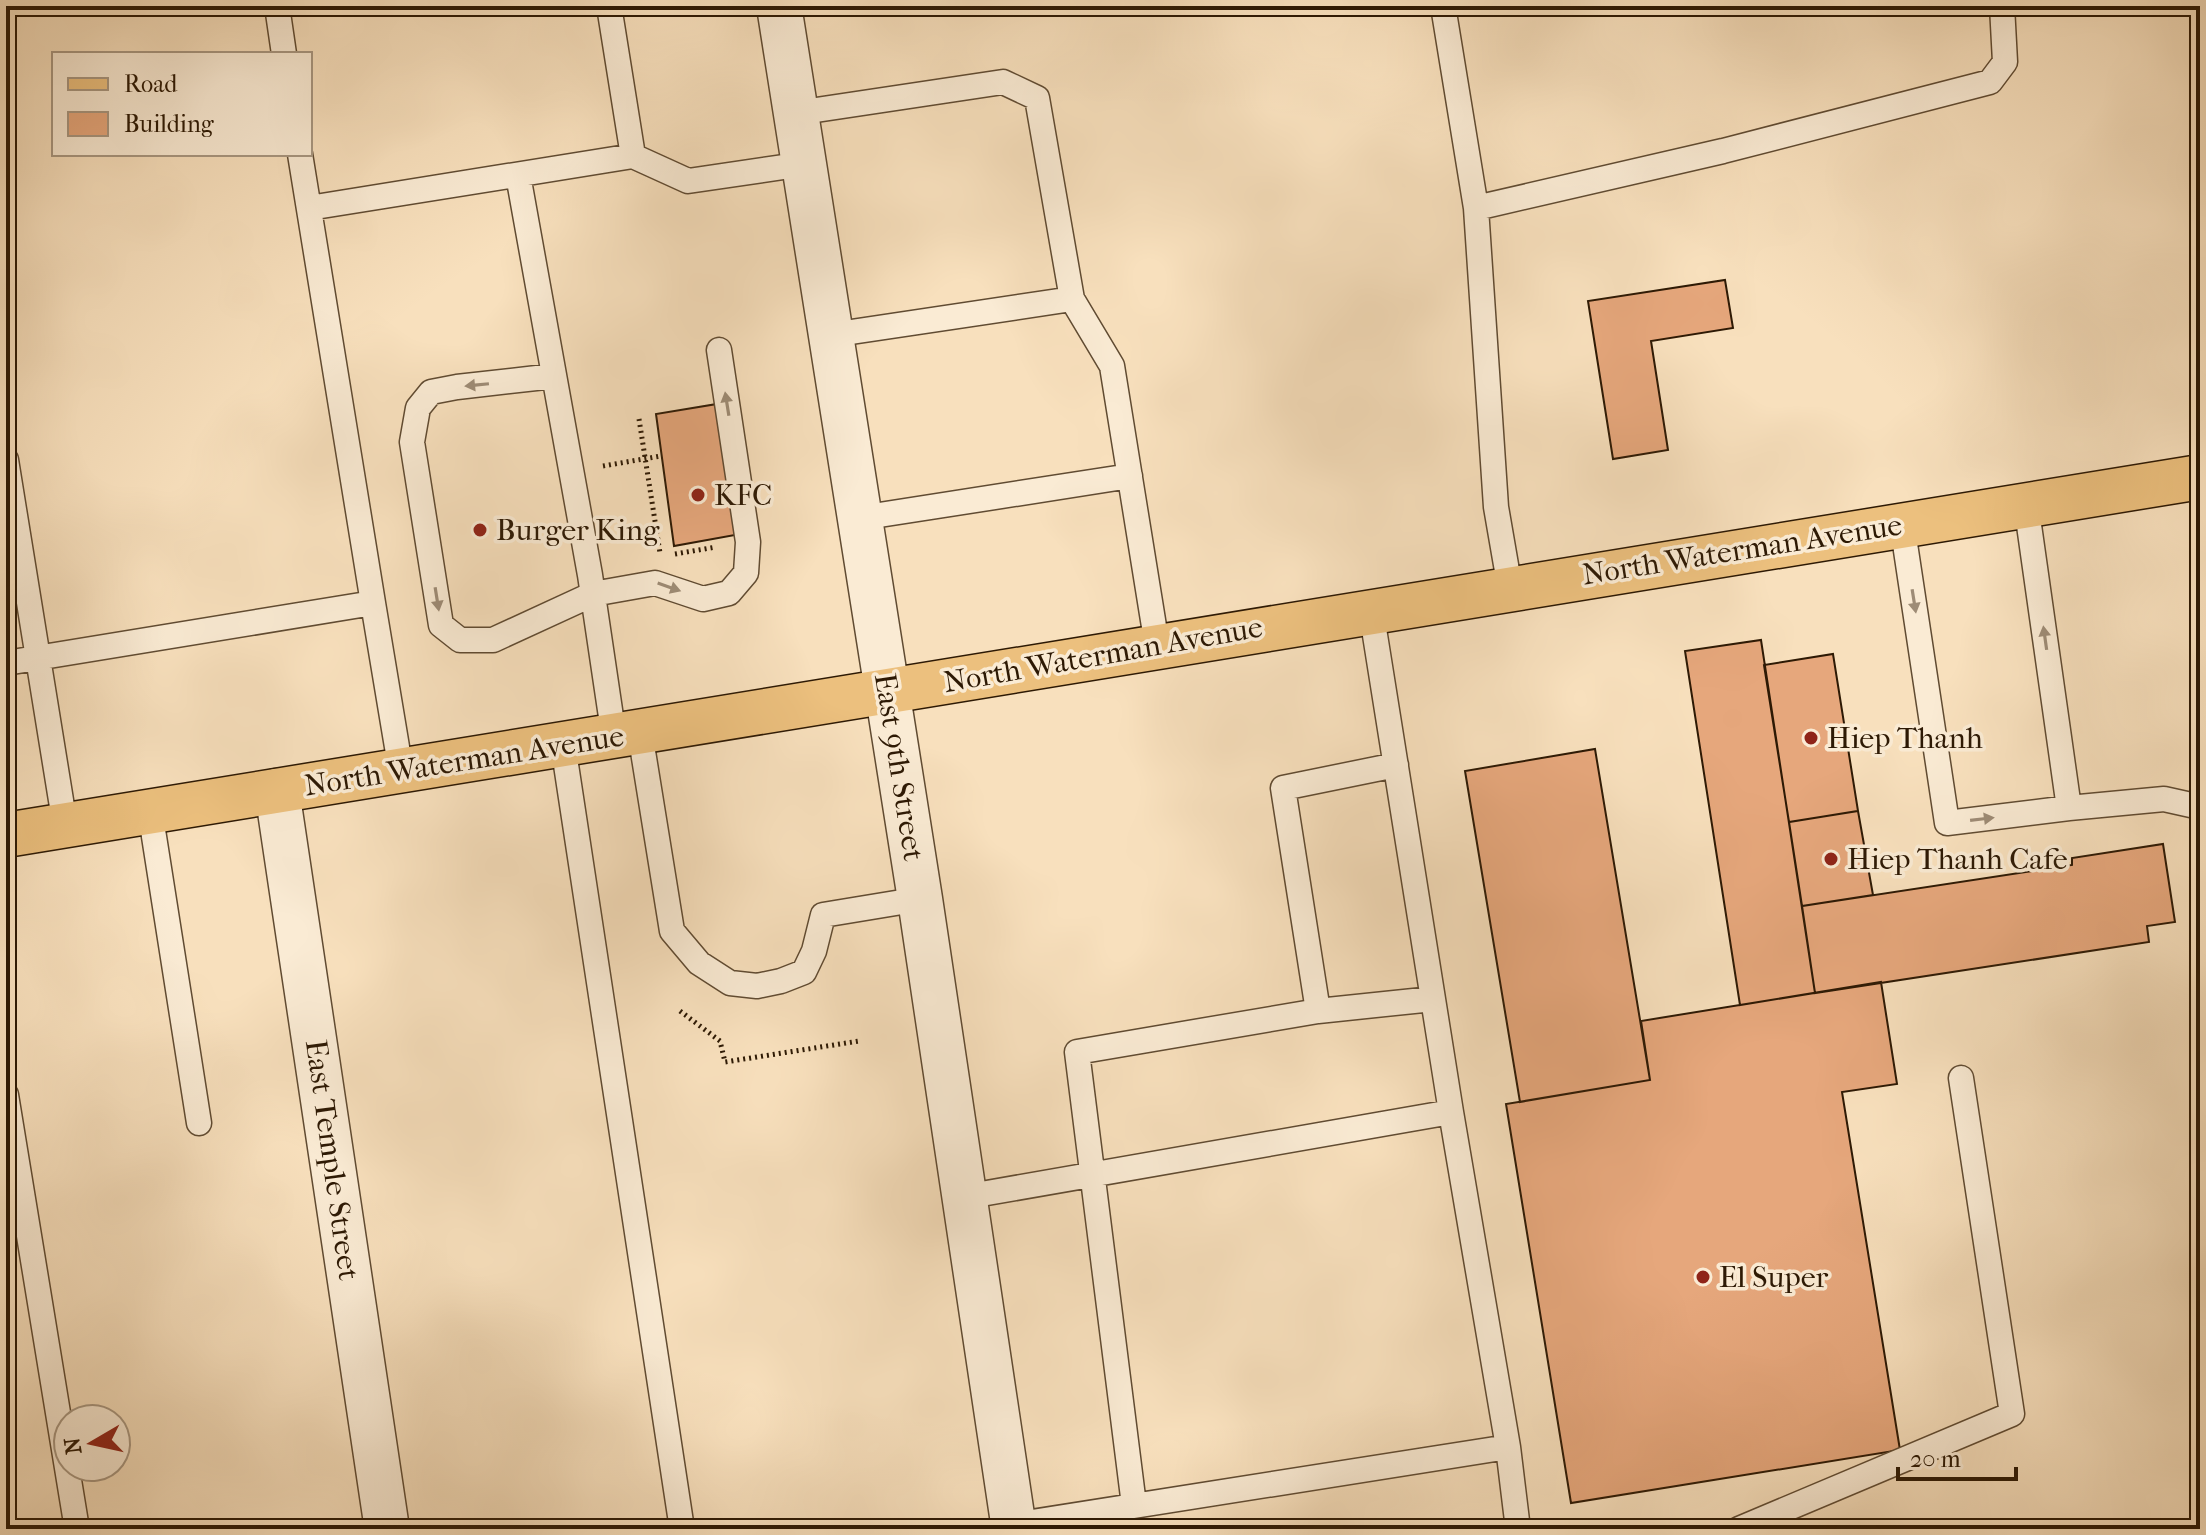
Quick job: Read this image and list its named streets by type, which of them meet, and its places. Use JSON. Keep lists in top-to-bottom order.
{
  "streets": {
    "main road": ["North Waterman Avenue"],
    "street": ["East 9th Street", "East Temple Street"]
  },
  "crossings": [
    ["North Waterman Avenue", "East 9th Street"],
    ["North Waterman Avenue", "East Temple Street"]
  ],
  "places": [
    "KFC",
    "Burger King",
    "Hiep Thanh",
    "Hiep Thanh Cafe",
    "El Super"
  ],
  "legend": ["Road", "Building"],
  "scale_bar": "20 m",
  "north": "left"
}
